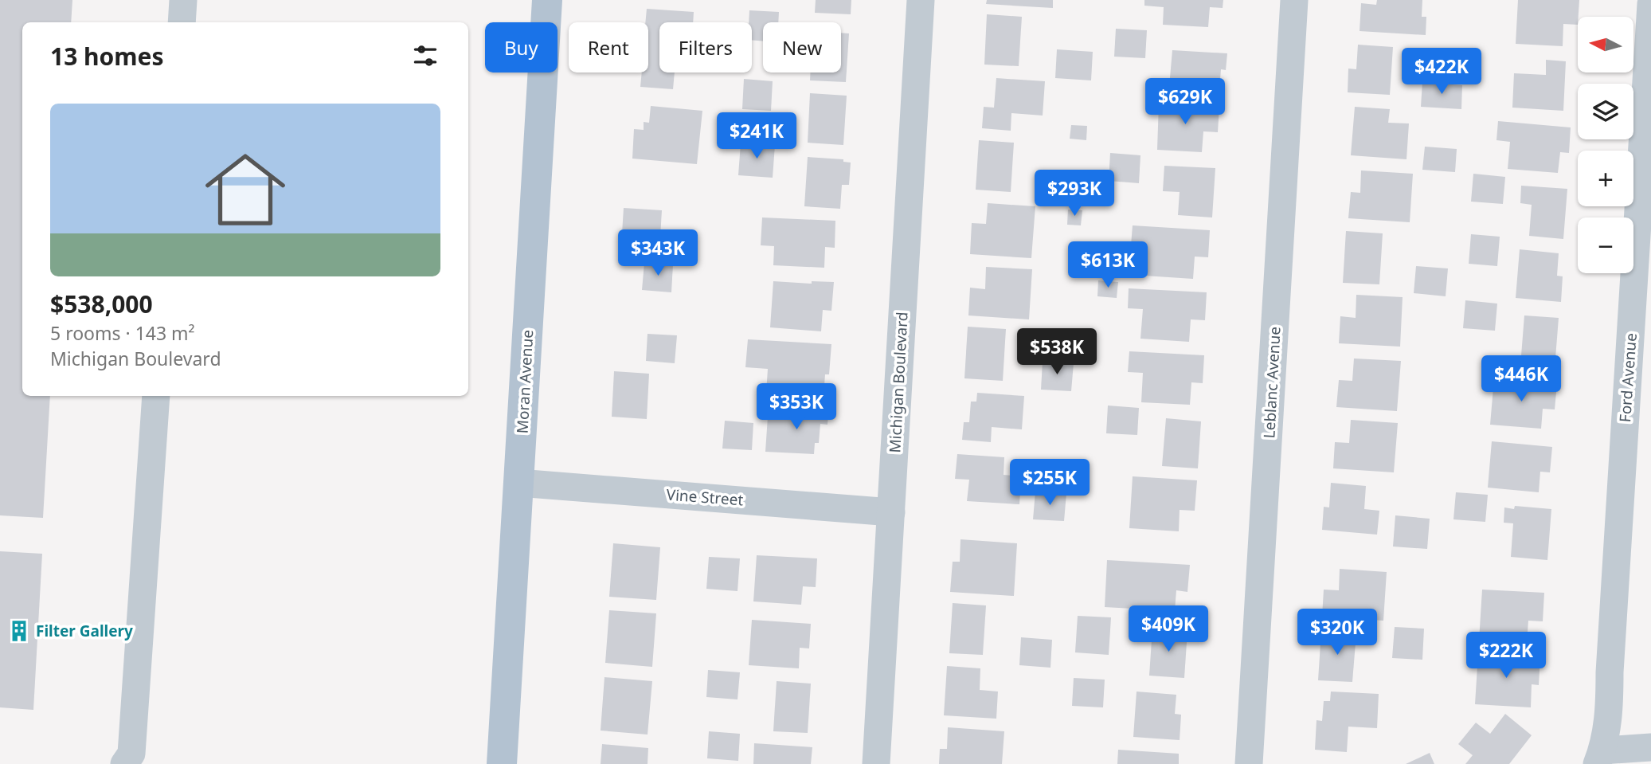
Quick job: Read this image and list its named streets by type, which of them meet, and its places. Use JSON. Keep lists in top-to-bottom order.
{
  "streets": {
    "main road": ["Moran Avenue"],
    "street": [
      "Ford Avenue",
      "Michigan Boulevard",
      "Leblanc Avenue",
      "Vine Street"
    ]
  },
  "crossings": [
    ["Moran Avenue", "Vine Street"],
    ["Michigan Boulevard", "Vine Street"]
  ],
  "places": {
    "building": ["Filter Gallery"]
  },
  "north": "left",
  "page": {
    "map_buttons": ["+", "−"],
    "chip": [
      "Buy",
      "Rent",
      "Filters",
      "New"
    ],
    "heading": "13 homes",
    "price": [
      "$422K",
      "$629K",
      "$241K",
      "$293K",
      "$343K",
      "$613K",
      "$538K",
      "$446K",
      "$353K",
      "$255K",
      "$409K",
      "$320K",
      "$222K"
    ],
    "list": [
      {
        "name": "$538,000",
        "note": "5 rooms · 143 m² · Michigan Boulevard"
      }
    ]
  }
}
